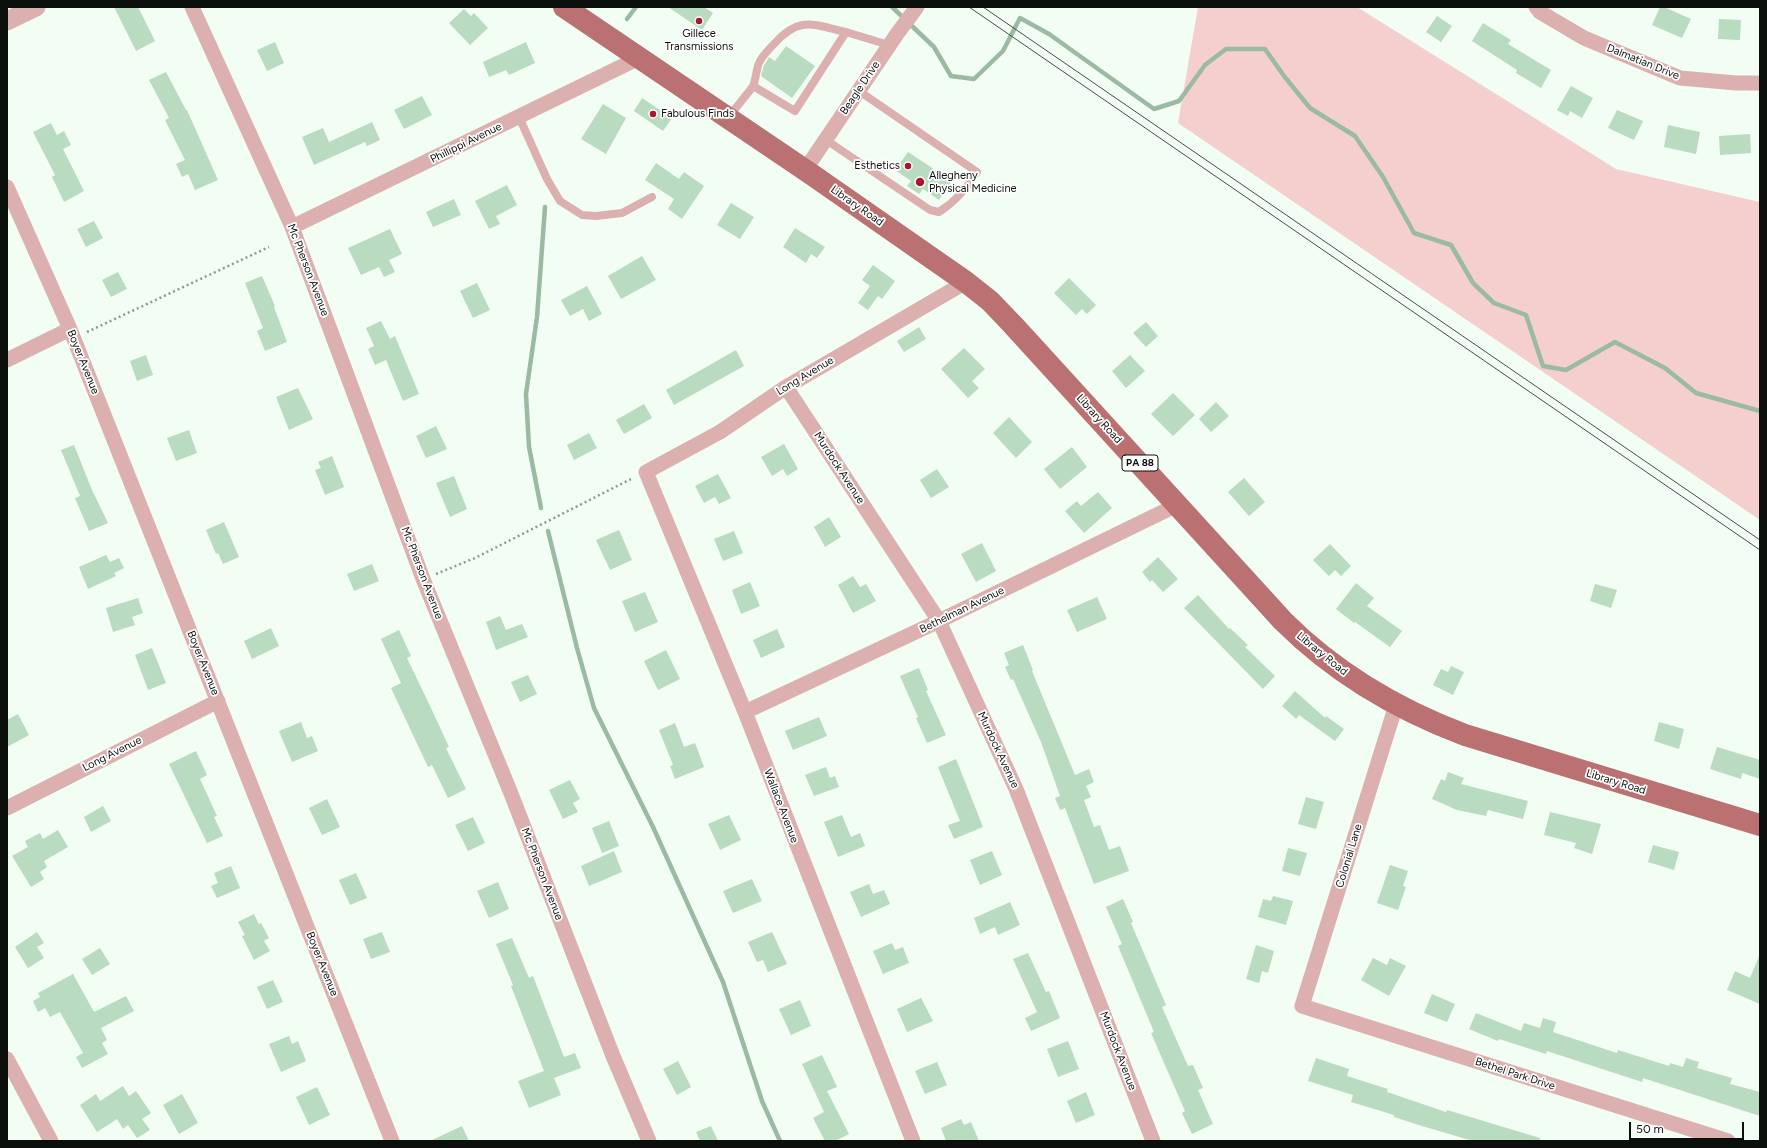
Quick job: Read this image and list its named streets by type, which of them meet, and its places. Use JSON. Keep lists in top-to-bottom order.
{
  "streets": {
    "main road": ["Library Road", "PA 88"],
    "street": [
      "Dalmatian Drive",
      "Beagle Drive",
      "Phillippi Avenue",
      "Mc Pherson Avenue",
      "Boyer Avenue",
      "Long Avenue",
      "Murdock Avenue",
      "Bethelman Avenue",
      "Wallace Avenue",
      "Colonial Lane",
      "Bethel Park Drive"
    ]
  },
  "crossings": [
    ["Beagle Drive", "Library Road"],
    ["Phillippi Avenue", "Library Road"],
    ["Phillippi Avenue", "Mc Pherson Avenue"],
    ["Library Road", "Long Avenue"],
    ["Library Road", "Bethelman Avenue"],
    ["Library Road", "Colonial Lane"],
    ["Boyer Avenue", "Long Avenue"],
    ["Long Avenue", "Murdock Avenue"],
    ["Long Avenue", "Wallace Avenue"],
    ["Murdock Avenue", "Bethelman Avenue"],
    ["Bethelman Avenue", "Wallace Avenue"],
    ["Colonial Lane", "Bethel Park Drive"]
  ],
  "places": [
    "Gillece Transmissions",
    "Fabulous Finds",
    "Esthetics",
    "Allegheny Physical Medicine"
  ],
  "scale_bar": "50 m"
}
